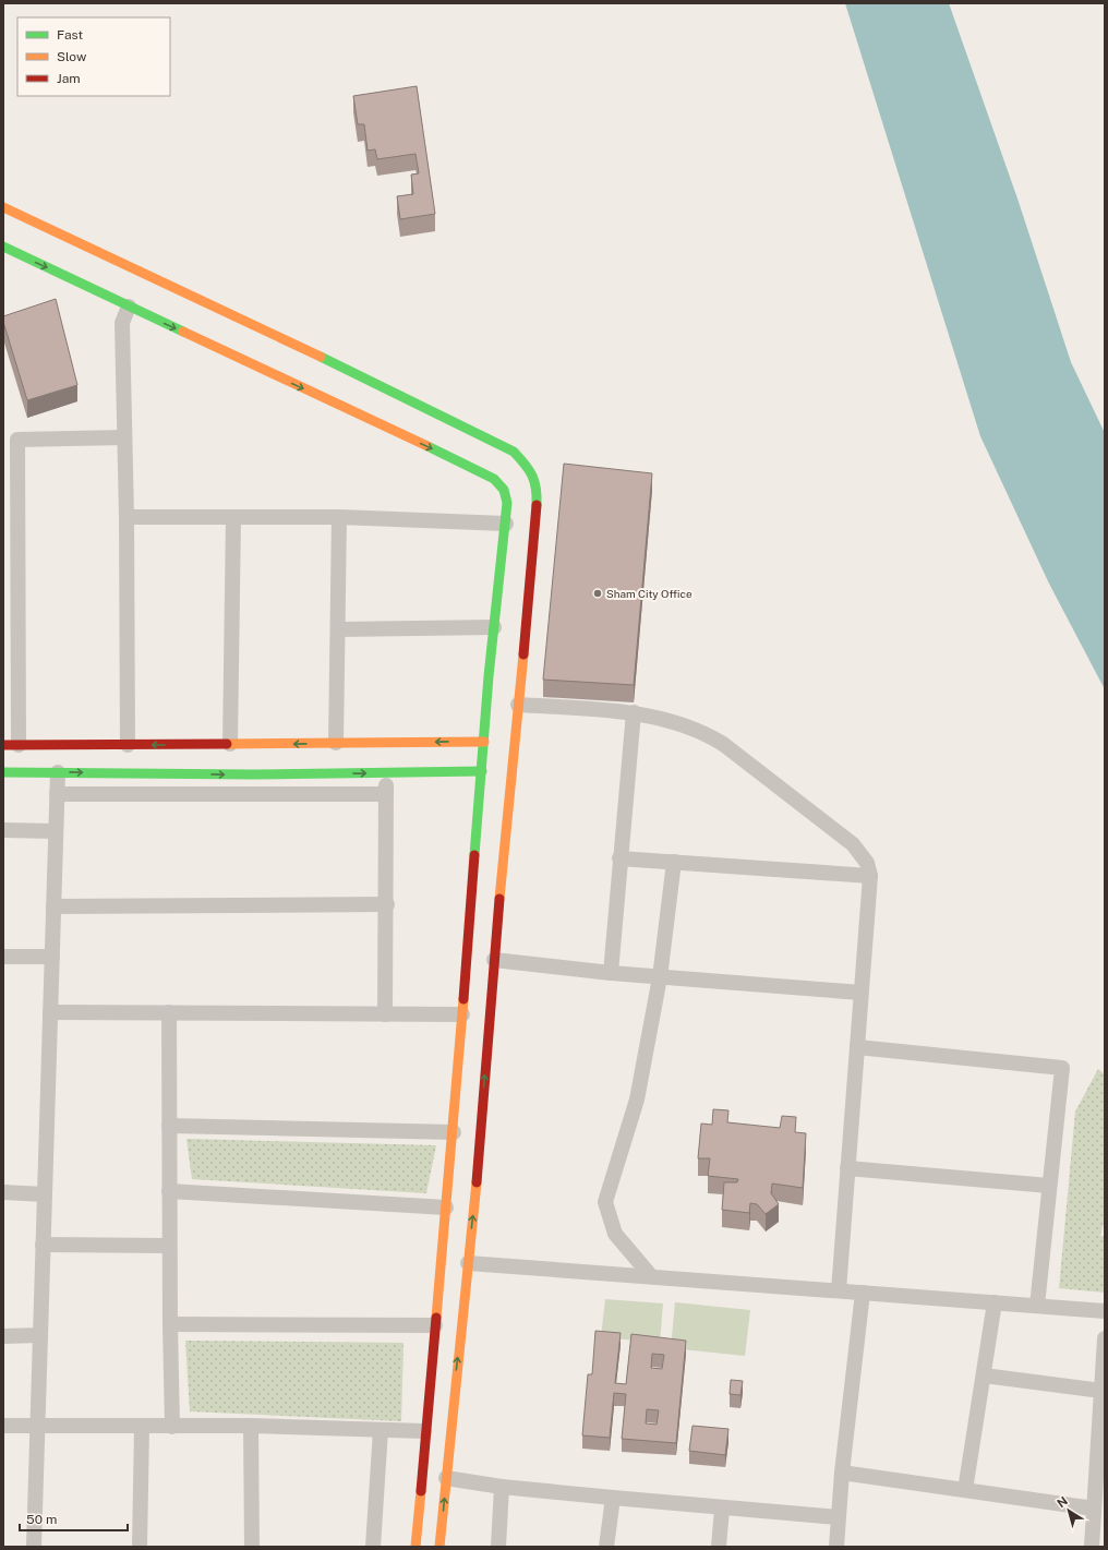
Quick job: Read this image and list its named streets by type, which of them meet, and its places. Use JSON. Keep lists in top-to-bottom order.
{
  "places": ["Sham City Office"],
  "legend": ["Fast", "Slow", "Jam"],
  "scale_bar": "50 m",
  "north": "top left"
}
